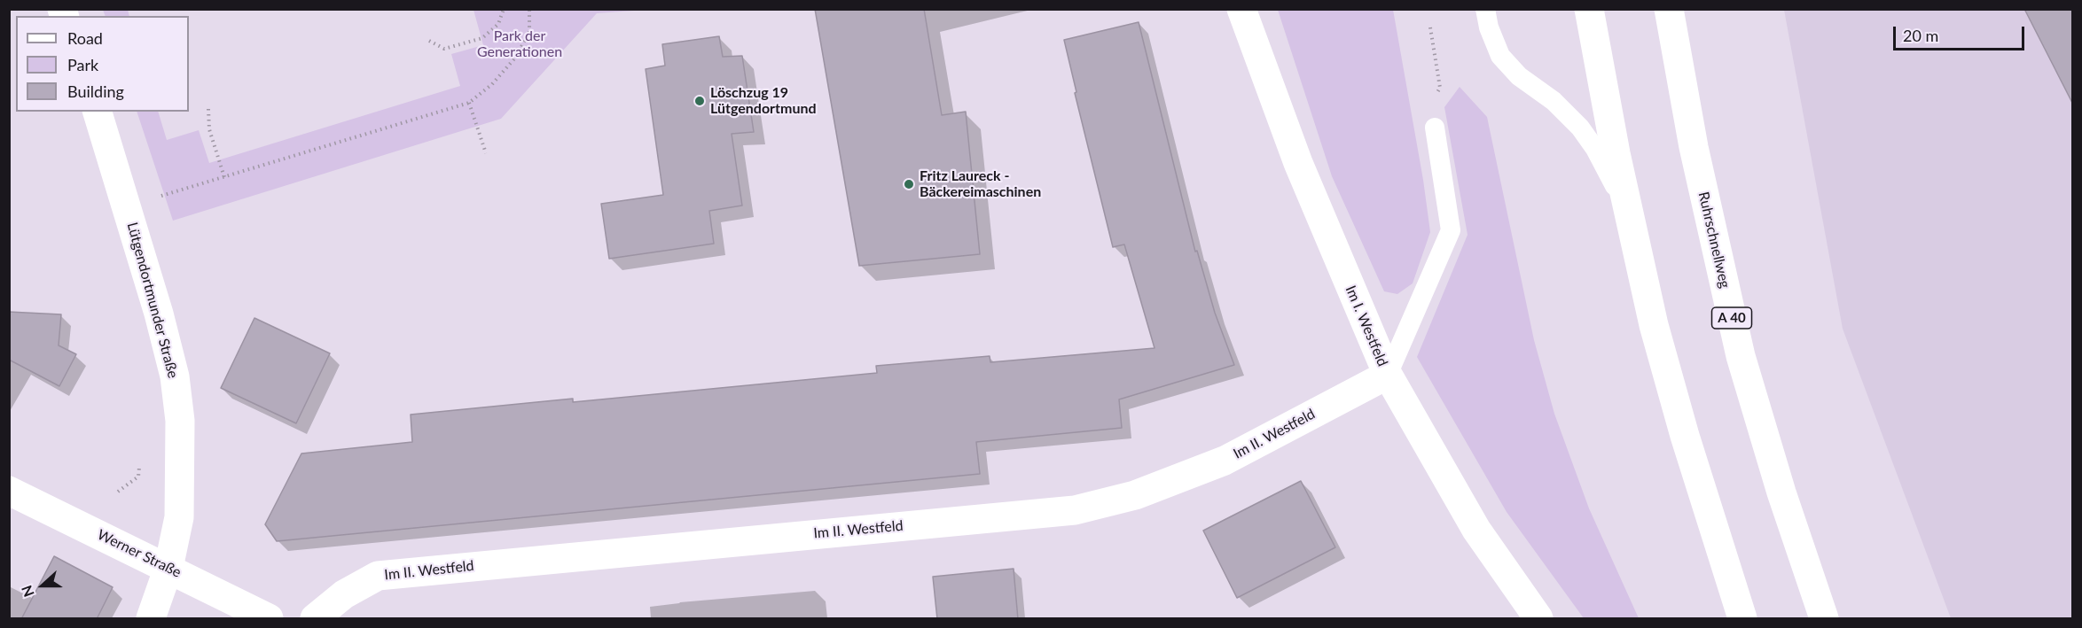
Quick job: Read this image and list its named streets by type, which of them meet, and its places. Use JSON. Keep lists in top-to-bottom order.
{
  "streets": {
    "main road": [
      "Ruhrschnellweg",
      "Lütgendortmunder Straße",
      "A 40",
      "Im I. Westfeld",
      "Im II. Westfeld",
      "Werner Straße"
    ]
  },
  "crossings": [
    ["Lütgendortmunder Straße", "Werner Straße"],
    ["Im I. Westfeld", "Im II. Westfeld"]
  ],
  "parks": ["Park der Generationen"],
  "places": ["Löschzug 19 Lütgendortmund", "Fritz Laureck - Bäckereimaschinen"],
  "legend": ["Road", "Park", "Building"],
  "scale_bar": "20 m",
  "north": "left"
}
